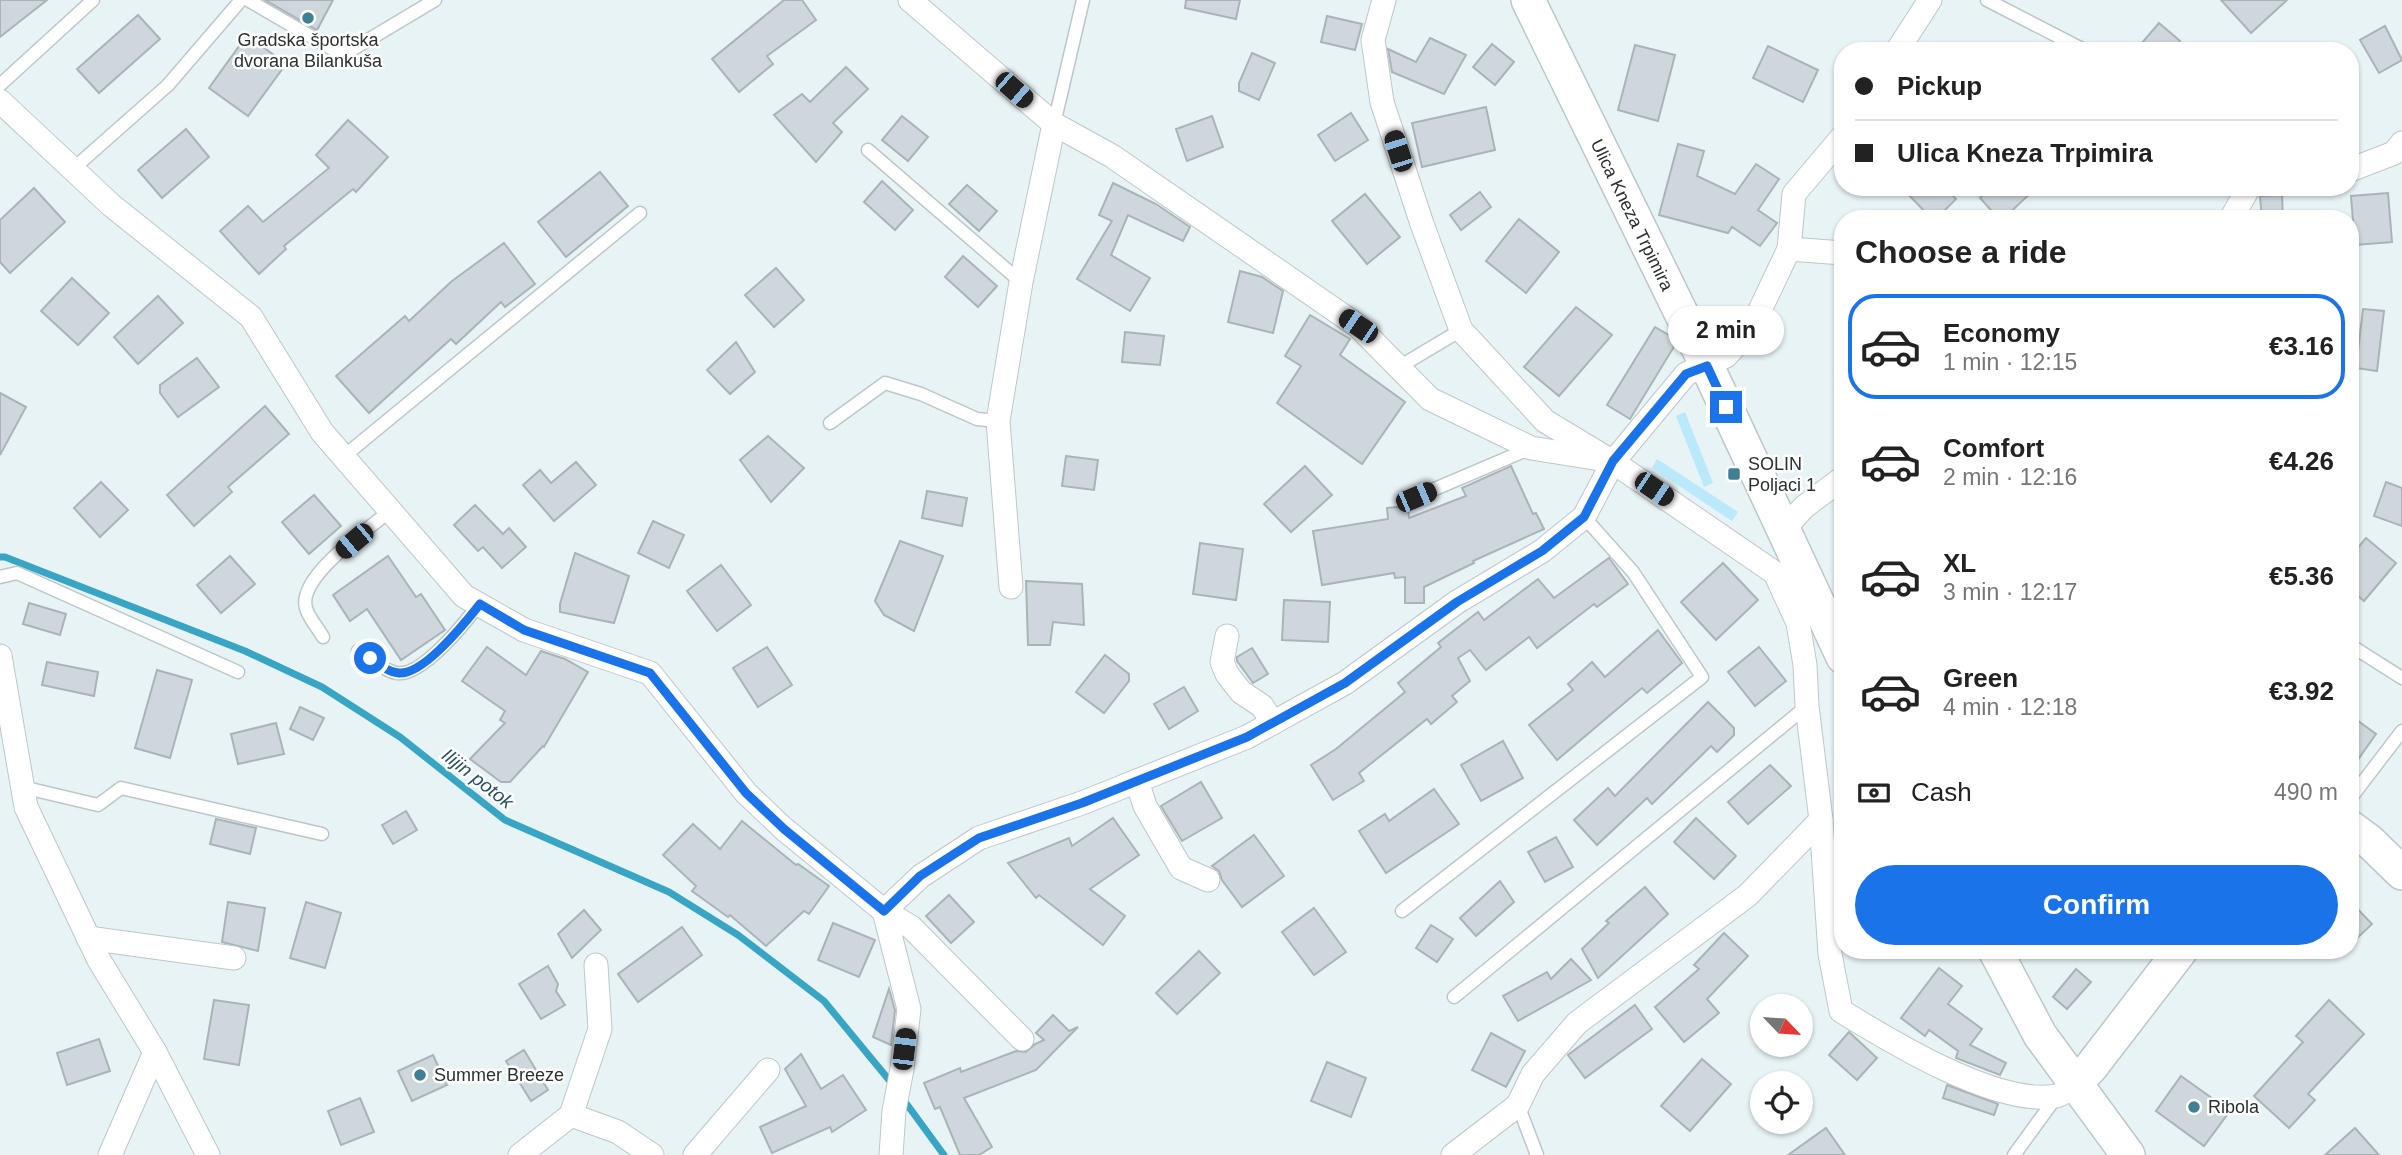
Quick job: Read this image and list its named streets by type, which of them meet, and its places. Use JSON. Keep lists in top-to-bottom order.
{
  "streets": {
    "main road": ["Ulica Kneza Trpimira"]
  },
  "water": ["Ilijin potok"],
  "places": {
    "other": ["Gradska športska dvorana Bilankuša", "Summer Breeze", "Ribola"],
    "transit": ["SOLIN Poljaci 1"]
  },
  "north": "bottom right",
  "page": {
    "banner": ["Pickup", "Ulica Kneza Trpimira"],
    "heading": "Choose a ride",
    "list": [
      {
        "name": "Economy",
        "note": "1 min · 12:15",
        "value": "€3.16"
      },
      {
        "name": "Comfort",
        "note": "2 min · 12:16",
        "value": "€4.26"
      },
      {
        "name": "XL",
        "note": "3 min · 12:17",
        "value": "€5.36"
      },
      {
        "name": "Green",
        "note": "4 min · 12:18",
        "value": "€3.92"
      }
    ],
    "bubble": "2 min",
    "pay": ["Cash", "490 m"],
    "buttons": "Confirm"
  }
}
